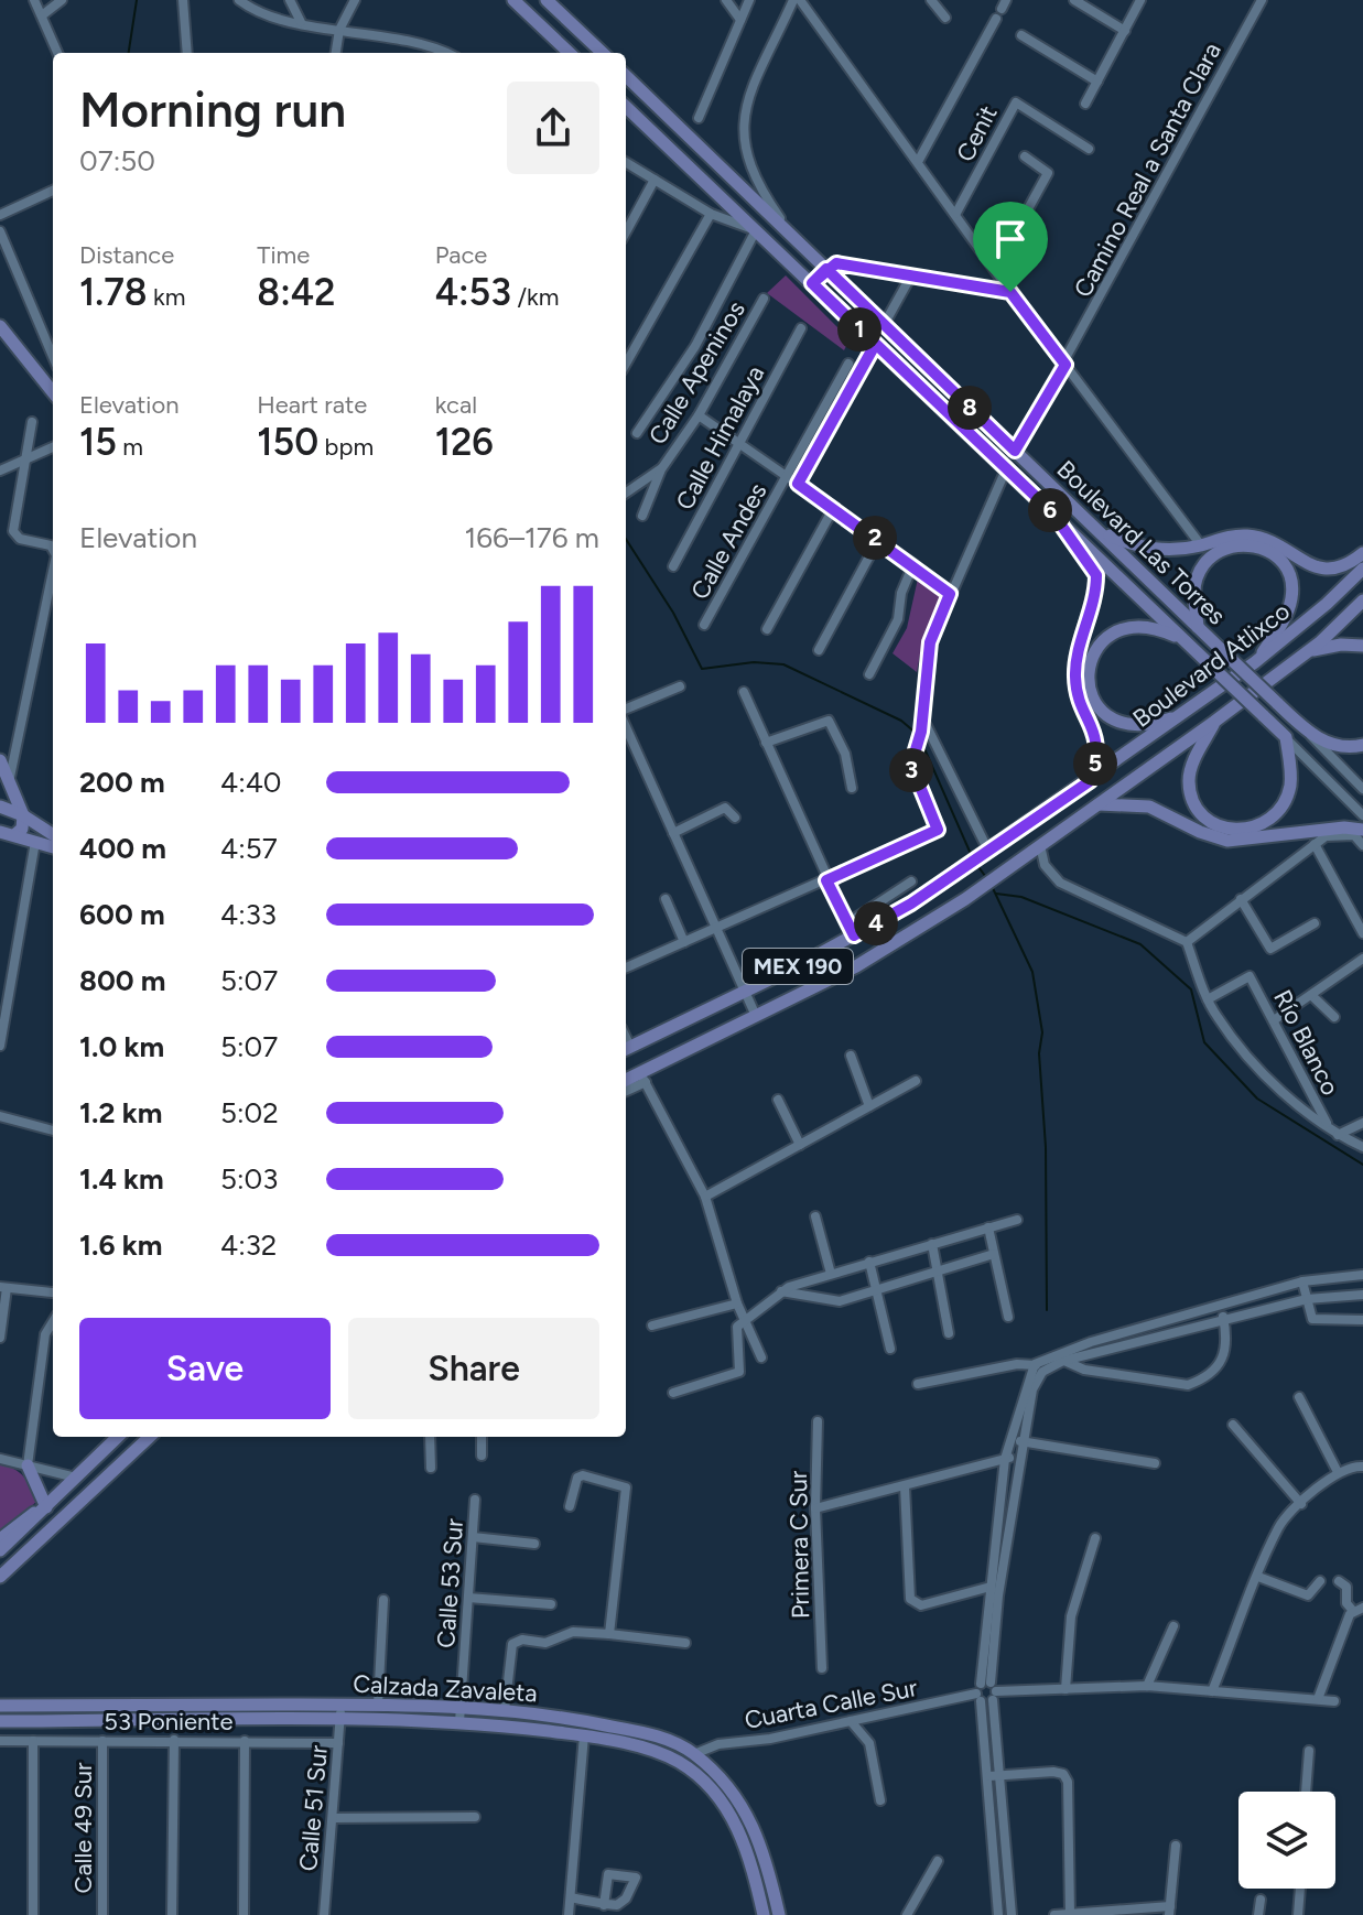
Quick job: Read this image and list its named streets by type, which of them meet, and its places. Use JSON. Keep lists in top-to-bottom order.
{
  "streets": {
    "main road": [
      "Boulevard Las Torres",
      "Boulevard Atlixco",
      "MEX 190",
      "Calzada Zavaleta"
    ],
    "street": [
      "Cenit",
      "Camino Real a Santa Clara",
      "Calle Apeninos",
      "Calle Himalaya",
      "Calle Andes",
      "Río Blanco",
      "Primera C Sur",
      "Calle 53 Sur",
      "Cuarta Calle Sur",
      "53 Poniente",
      "Calle 51 Sur",
      "Calle 49 Sur"
    ]
  },
  "crossings": [
    ["Camino Real a Santa Clara", "Boulevard Las Torres"],
    ["Calle 53 Sur", "Calzada Zavaleta"],
    ["Calzada Zavaleta", "Cuarta Calle Sur"],
    ["Calzada Zavaleta", "Calle 51 Sur"],
    ["53 Poniente", "Calle 51 Sur"],
    ["53 Poniente", "Calle 49 Sur"]
  ],
  "page": {
    "heading": ["Morning run", "07:50"],
    "stats": [
      ["Distance", "1.78 km"],
      ["Time", "8:42"],
      ["Pace", "4:53 /km"],
      ["Elevation", "15 m"],
      ["Heart rate", "150 bpm"],
      ["kcal", "126"]
    ],
    "pins": [
      "1",
      "8",
      "6",
      "2",
      "5",
      "3",
      "4"
    ],
    "chart": ["Elevation", "166–176 m"],
    "list": [
      {
        "name": "200 m",
        "note": "4:40"
      },
      {
        "name": "400 m",
        "note": "4:57"
      },
      {
        "name": "600 m",
        "note": "4:33"
      },
      {
        "name": "800 m",
        "note": "5:07"
      },
      {
        "name": "1.0 km",
        "note": "5:07"
      },
      {
        "name": "1.2 km",
        "note": "5:02"
      },
      {
        "name": "1.4 km",
        "note": "5:03"
      },
      {
        "name": "1.6 km",
        "note": "4:32"
      }
    ],
    "buttons": ["Save", "Share"]
  }
}
